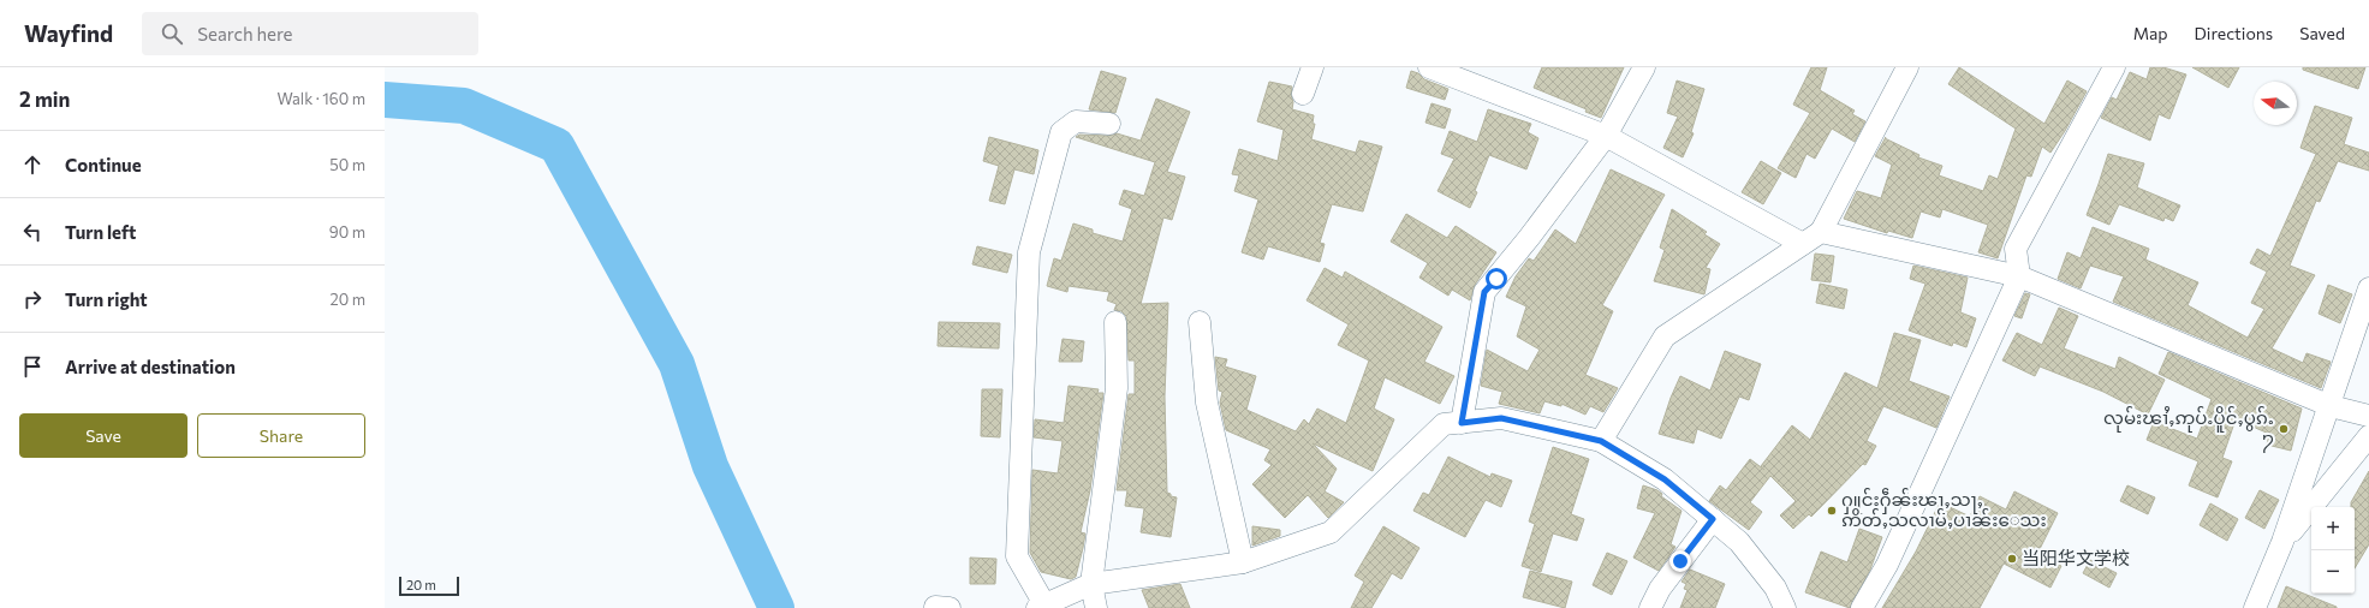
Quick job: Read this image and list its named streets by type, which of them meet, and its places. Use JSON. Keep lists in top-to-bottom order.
{
  "places": ["လုမ်းၽၢႆႇဢုပ်ႉပိူင်ႇပွၵ်ႉ ႒", "ႁူင်းႁဵၼ်းၽႃႇသႃႇ ဢိတ်ႇသလၢမ်ႇပၢၼ်းေသး", "当阳华文学校"],
  "scale_bar": "20 m",
  "north": "left",
  "page": {
    "header": "Wayfind",
    "search": "Search here",
    "nav": ["Map", "Directions", "Saved"],
    "heading": ["2 min", "Walk · 160 m"],
    "list": [
      ["Continue", "50 m"],
      ["Turn left", "90 m"],
      ["Turn right", "20 m"],
      "Arrive at destination"
    ],
    "buttons": ["Save", "Share"],
    "map_buttons": ["+", "−"],
    "scale": "20 m"
  }
}
